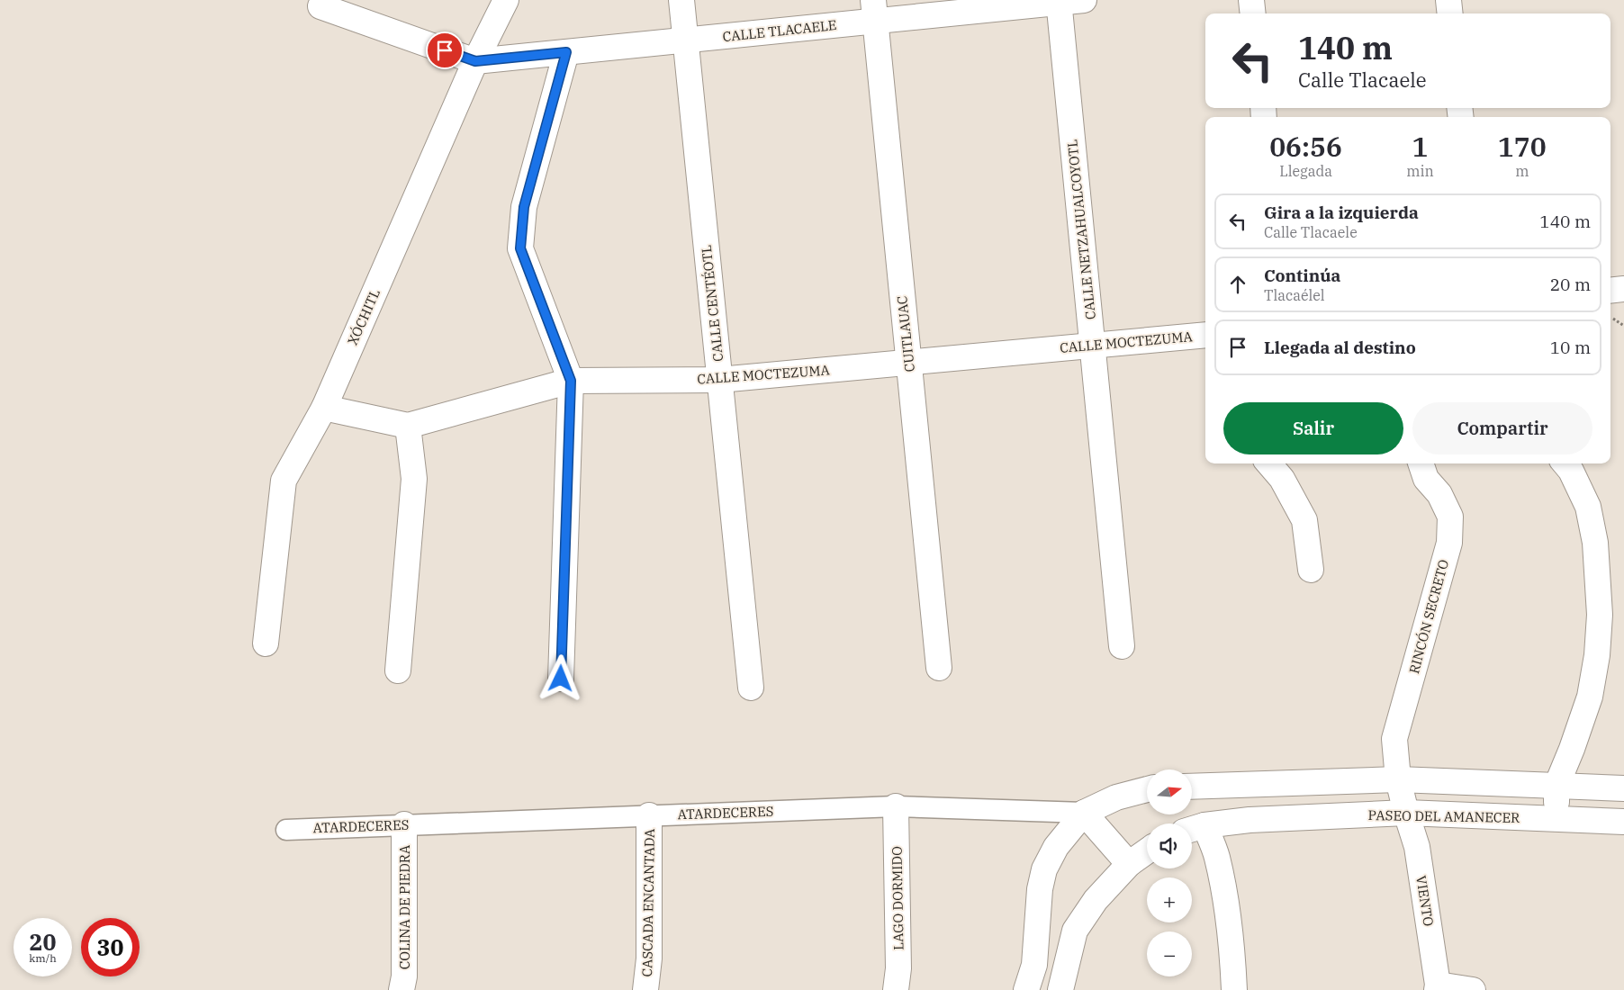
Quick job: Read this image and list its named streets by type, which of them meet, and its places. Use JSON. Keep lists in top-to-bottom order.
{
  "streets": {
    "street": [
      "CALLE TLACAELE",
      "CALLE NETZAHUALCOYOTL",
      "CALLE CENTÉOTL",
      "XÓCHITL",
      "CUITLAUAC",
      "CALLE MOCTEZUMA",
      "RINCÓN SECRETO",
      "ATARDECERES",
      "PASEO DEL AMANECER",
      "LAGO DORMIDO",
      "VIENTO",
      "CASCADA ENCANTADA",
      "COLINA DE PIEDRA"
    ]
  },
  "crossings": [
    ["CALLE TLACAELE", "CALLE NETZAHUALCOYOTL"],
    ["CALLE TLACAELE", "CALLE CENTÉOTL"],
    ["CALLE TLACAELE", "XÓCHITL"],
    ["CALLE TLACAELE", "CUITLAUAC"],
    ["CALLE NETZAHUALCOYOTL", "CALLE MOCTEZUMA"],
    ["CALLE CENTÉOTL", "CALLE MOCTEZUMA"],
    ["XÓCHITL", "CALLE MOCTEZUMA"],
    ["CUITLAUAC", "CALLE MOCTEZUMA"],
    ["RINCÓN SECRETO", "PASEO DEL AMANECER"],
    ["RINCÓN SECRETO", "VIENTO"],
    ["ATARDECERES", "LAGO DORMIDO"],
    ["ATARDECERES", "CASCADA ENCANTADA"],
    ["ATARDECERES", "COLINA DE PIEDRA"],
    ["PASEO DEL AMANECER", "VIENTO"]
  ],
  "north": "right",
  "page": {
    "turn": ["140 m", "Calle Tlacaele"],
    "eta": [
      "06:56",
      "Llegada",
      "1",
      "min",
      "170",
      "m"
    ],
    "list": [
      {
        "name": "Gira a la izquierda",
        "note": "Calle Tlacaele",
        "value": "140 m"
      },
      {
        "name": "Continúa",
        "note": "Tlacaélel",
        "value": "20 m"
      },
      {
        "name": "Llegada al destino",
        "value": "10 m"
      }
    ],
    "buttons": ["Salir", "Compartir"],
    "map_buttons": ["+", "−"],
    "speed": "20 km/h",
    "limit": "30"
  }
}
